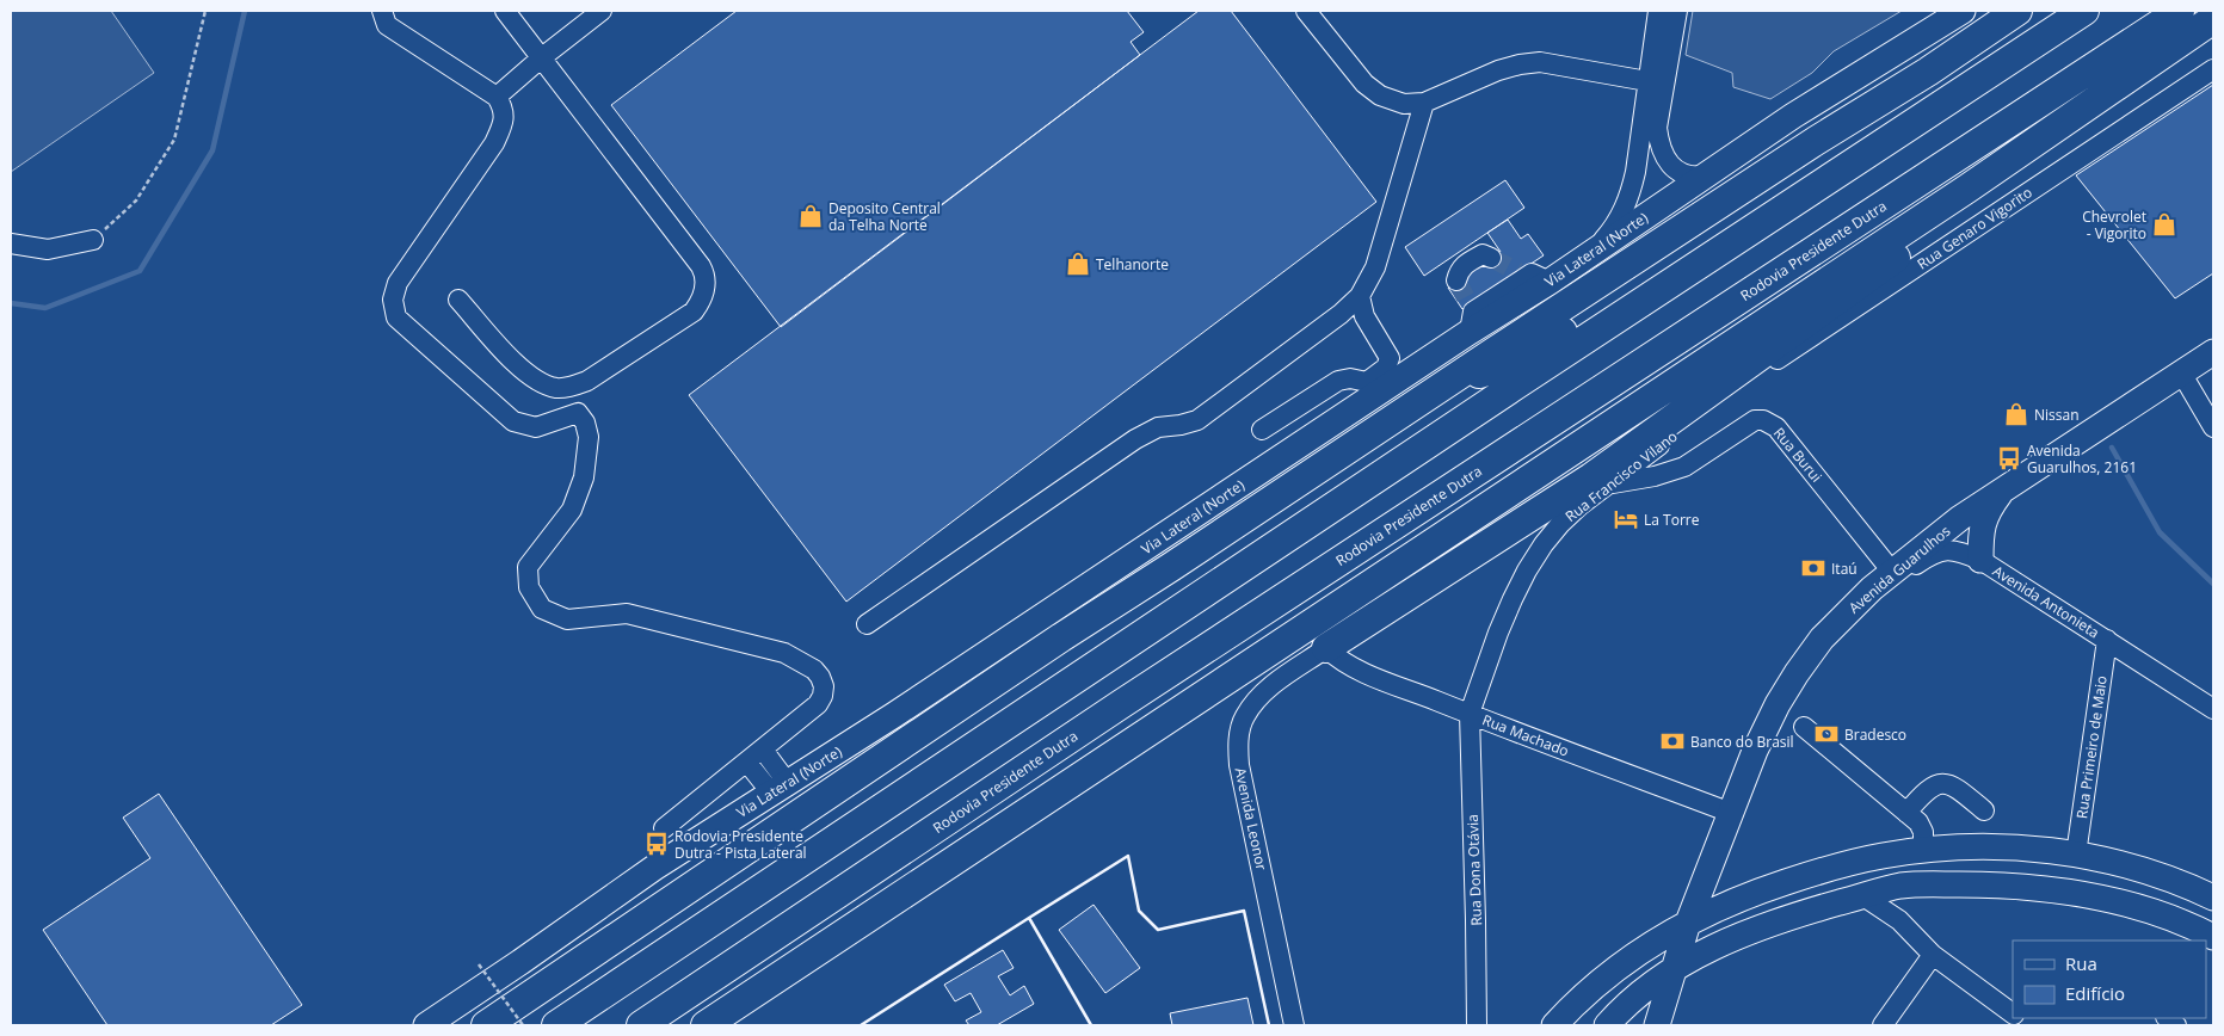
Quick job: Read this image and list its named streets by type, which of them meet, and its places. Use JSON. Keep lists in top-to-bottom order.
{
  "streets": {
    "highway": ["Rodovia Presidente Dutra"],
    "main road": ["Via Lateral (Norte)", "Avenida Guarulhos"],
    "street": [
      "Rua Genaro Vigorito",
      "Rua Burui",
      "Rua Francisco Vilano",
      "Avenida Antonieta",
      "Rua Machado",
      "Rua Primeiro de Maio",
      "Avenida Leonor",
      "Rua Dona Otávia"
    ]
  },
  "crossings": [
    ["Rua Genaro Vigorito", "Rua Francisco Vilano"],
    ["Rua Burui", "Rua Francisco Vilano"],
    ["Rua Burui", "Avenida Guarulhos"],
    ["Rua Francisco Vilano", "Rua Machado"],
    ["Rua Francisco Vilano", "Rua Dona Otávia"],
    ["Avenida Guarulhos", "Avenida Antonieta"],
    ["Avenida Guarulhos", "Rua Machado"],
    ["Avenida Antonieta", "Rua Primeiro de Maio"],
    ["Rua Machado", "Avenida Leonor"],
    ["Rua Machado", "Rua Dona Otávia"]
  ],
  "places": {
    "shop": [
      "Deposito Central da Telha Norte",
      "Chevrolet - Vigorito",
      "Telhanorte",
      "Nissan"
    ],
    "bus stop": ["Avenida Guarulhos, 2161", "Rodovia Presidente Dutra - Pista Lateral"],
    "hotel": ["La Torre"],
    "bank": ["Itaú", "Bradesco", "Banco do Brasil"]
  },
  "legend": ["Rua", "Edifício"]
}
